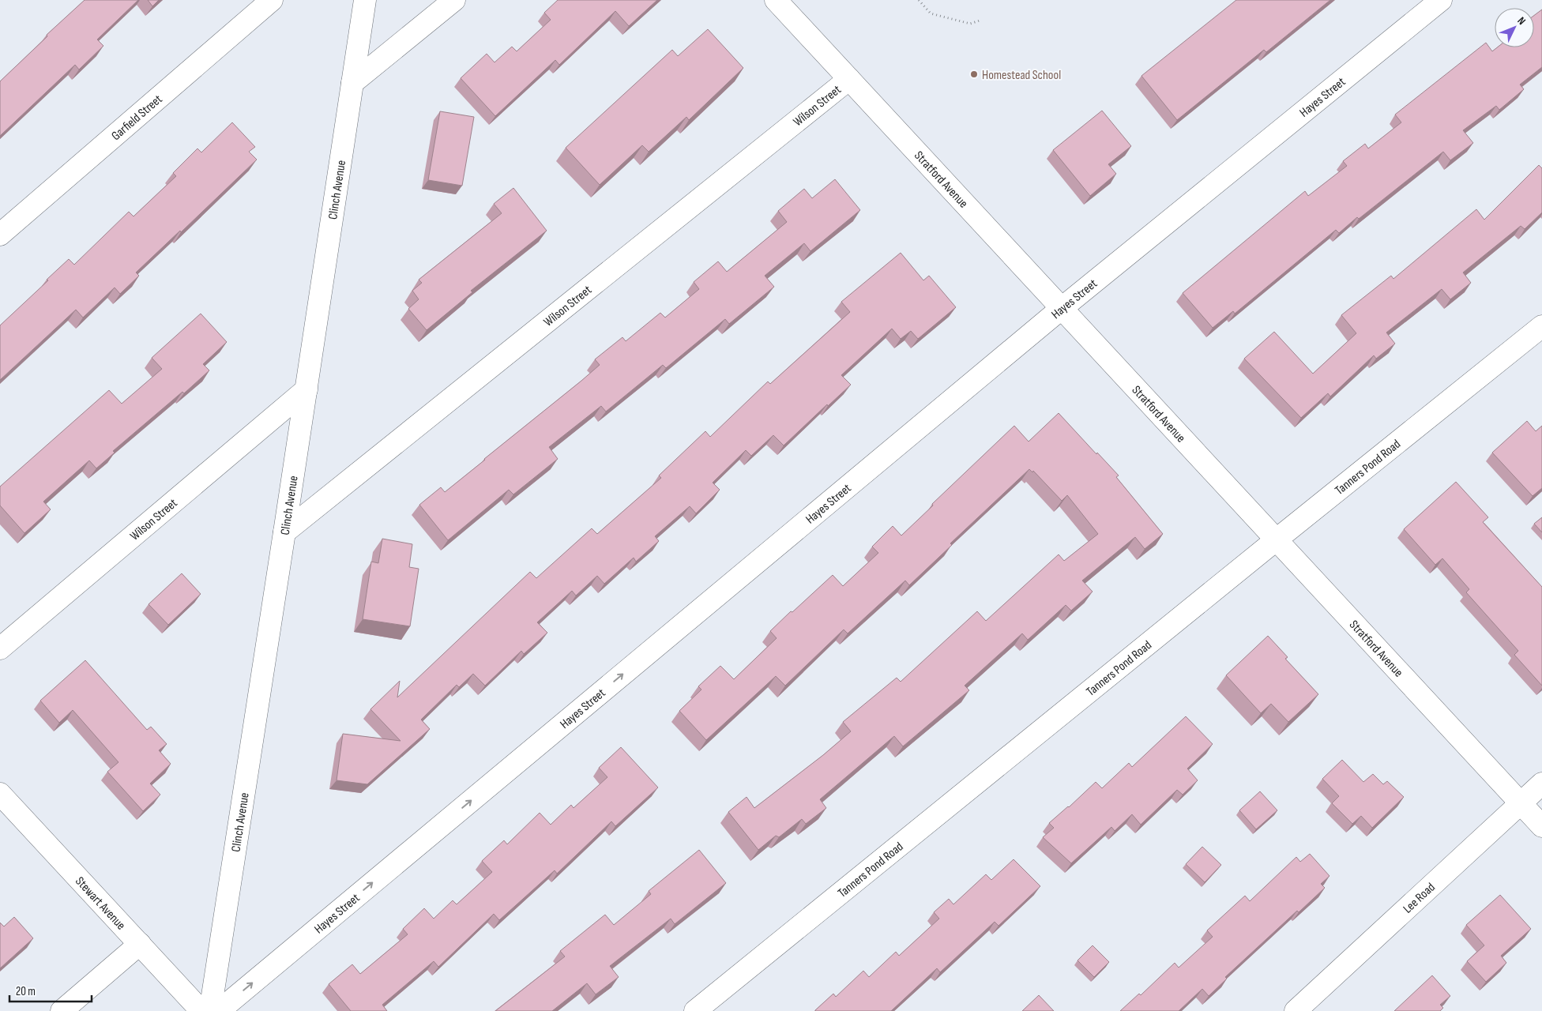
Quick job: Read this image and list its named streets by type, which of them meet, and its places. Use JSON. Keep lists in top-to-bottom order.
{
  "streets": {
    "street": [
      "Hayes Street",
      "Wilson Street",
      "Garfield Street",
      "Stratford Avenue",
      "Clinch Avenue",
      "Tanners Pond Road",
      "Lee Road",
      "Stewart Avenue"
    ]
  },
  "crossings": [
    ["Hayes Street", "Stratford Avenue"],
    ["Wilson Street", "Stratford Avenue"],
    ["Wilson Street", "Clinch Avenue"],
    ["Stratford Avenue", "Tanners Pond Road"],
    ["Stratford Avenue", "Lee Road"]
  ],
  "one_way": ["Hayes Street"],
  "places": ["Homestead School"],
  "scale_bar": "20 m",
  "north": "top right"
}
